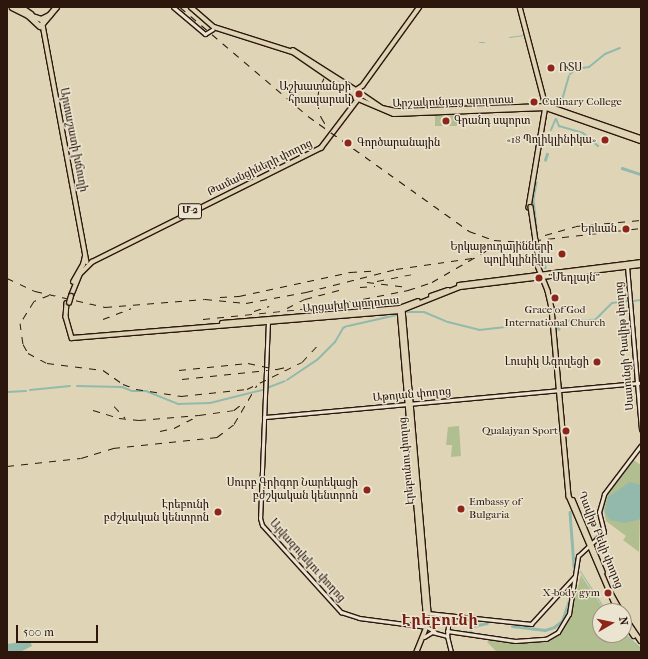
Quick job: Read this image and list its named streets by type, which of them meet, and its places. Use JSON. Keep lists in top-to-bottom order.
{
  "streets": {
    "highway": ["Արտաշատի խճուղի"],
    "main road": [
      "Արշակունյաց պողոտա",
      "Թամանցիների փողոց",
      "Մ-2",
      "Արցախի պողոտա",
      "Սասունցի Դավիթ փողոց",
      "Աթոյան փողոց",
      "Էրեբունու փողոց",
      "Դավիթ Բեկի փողոց",
      "Այվազովսկու փողոց"
    ]
  },
  "crossings": [
    ["Արշակունյաց պողոտա", "Թամանցիների փողոց"],
    ["Արշակունյաց պողոտա", "Դավիթ Բեկի փողոց"],
    ["Արտաշատի խճուղի", "Թամանցիների փողոց"],
    ["Արտաշատի խճուղի", "Արցախի պողոտա"],
    ["Թամանցիների փողոց", "Արցախի պողոտա"],
    ["Արցախի պողոտա", "Սասունցի Դավիթ փողոց"],
    ["Արցախի պողոտա", "Էրեբունու փողոց"],
    ["Արցախի պողոտա", "Դավիթ Բեկի փողոց"],
    ["Արցախի պողոտա", "Այվազովսկու փողոց"],
    ["Սասունցի Դավիթ փողոց", "Աթոյան փողոց"],
    ["Աթոյան փողոց", "Էրեբունու փողոց"],
    ["Աթոյան փողոց", "Դավիթ Բեկի փողոց"],
    ["Աթոյան փողոց", "Այվազովսկու փողոց"],
    ["Էրեբունու փողոց", "Այվազովսկու փողոց"]
  ],
  "districts": ["Էրեբունի"],
  "places": [
    "ՌՏՍ",
    "Աշխատանքի հրապարակ",
    "Culinary College",
    "Գրանդ սպորտ",
    "«18 Պոլիկլինիկա»",
    "Գործարանային",
    "Երևան",
    "Երկաթուղայինների պոլիկլինիկա",
    "\"Մեդլայն\"",
    "Grace of God International Church",
    "Լուսիկ Ագուլեցի",
    "Qualajyan Sport",
    "Սուրբ Գրիգոր Նարեկացի բժշկական կենտրոն",
    "Embassy of Bulgaria",
    "Էրեբունի բժշկական կենտրոն",
    "X-body gym"
  ],
  "scale_bar": "500 m",
  "north": "right"
}
